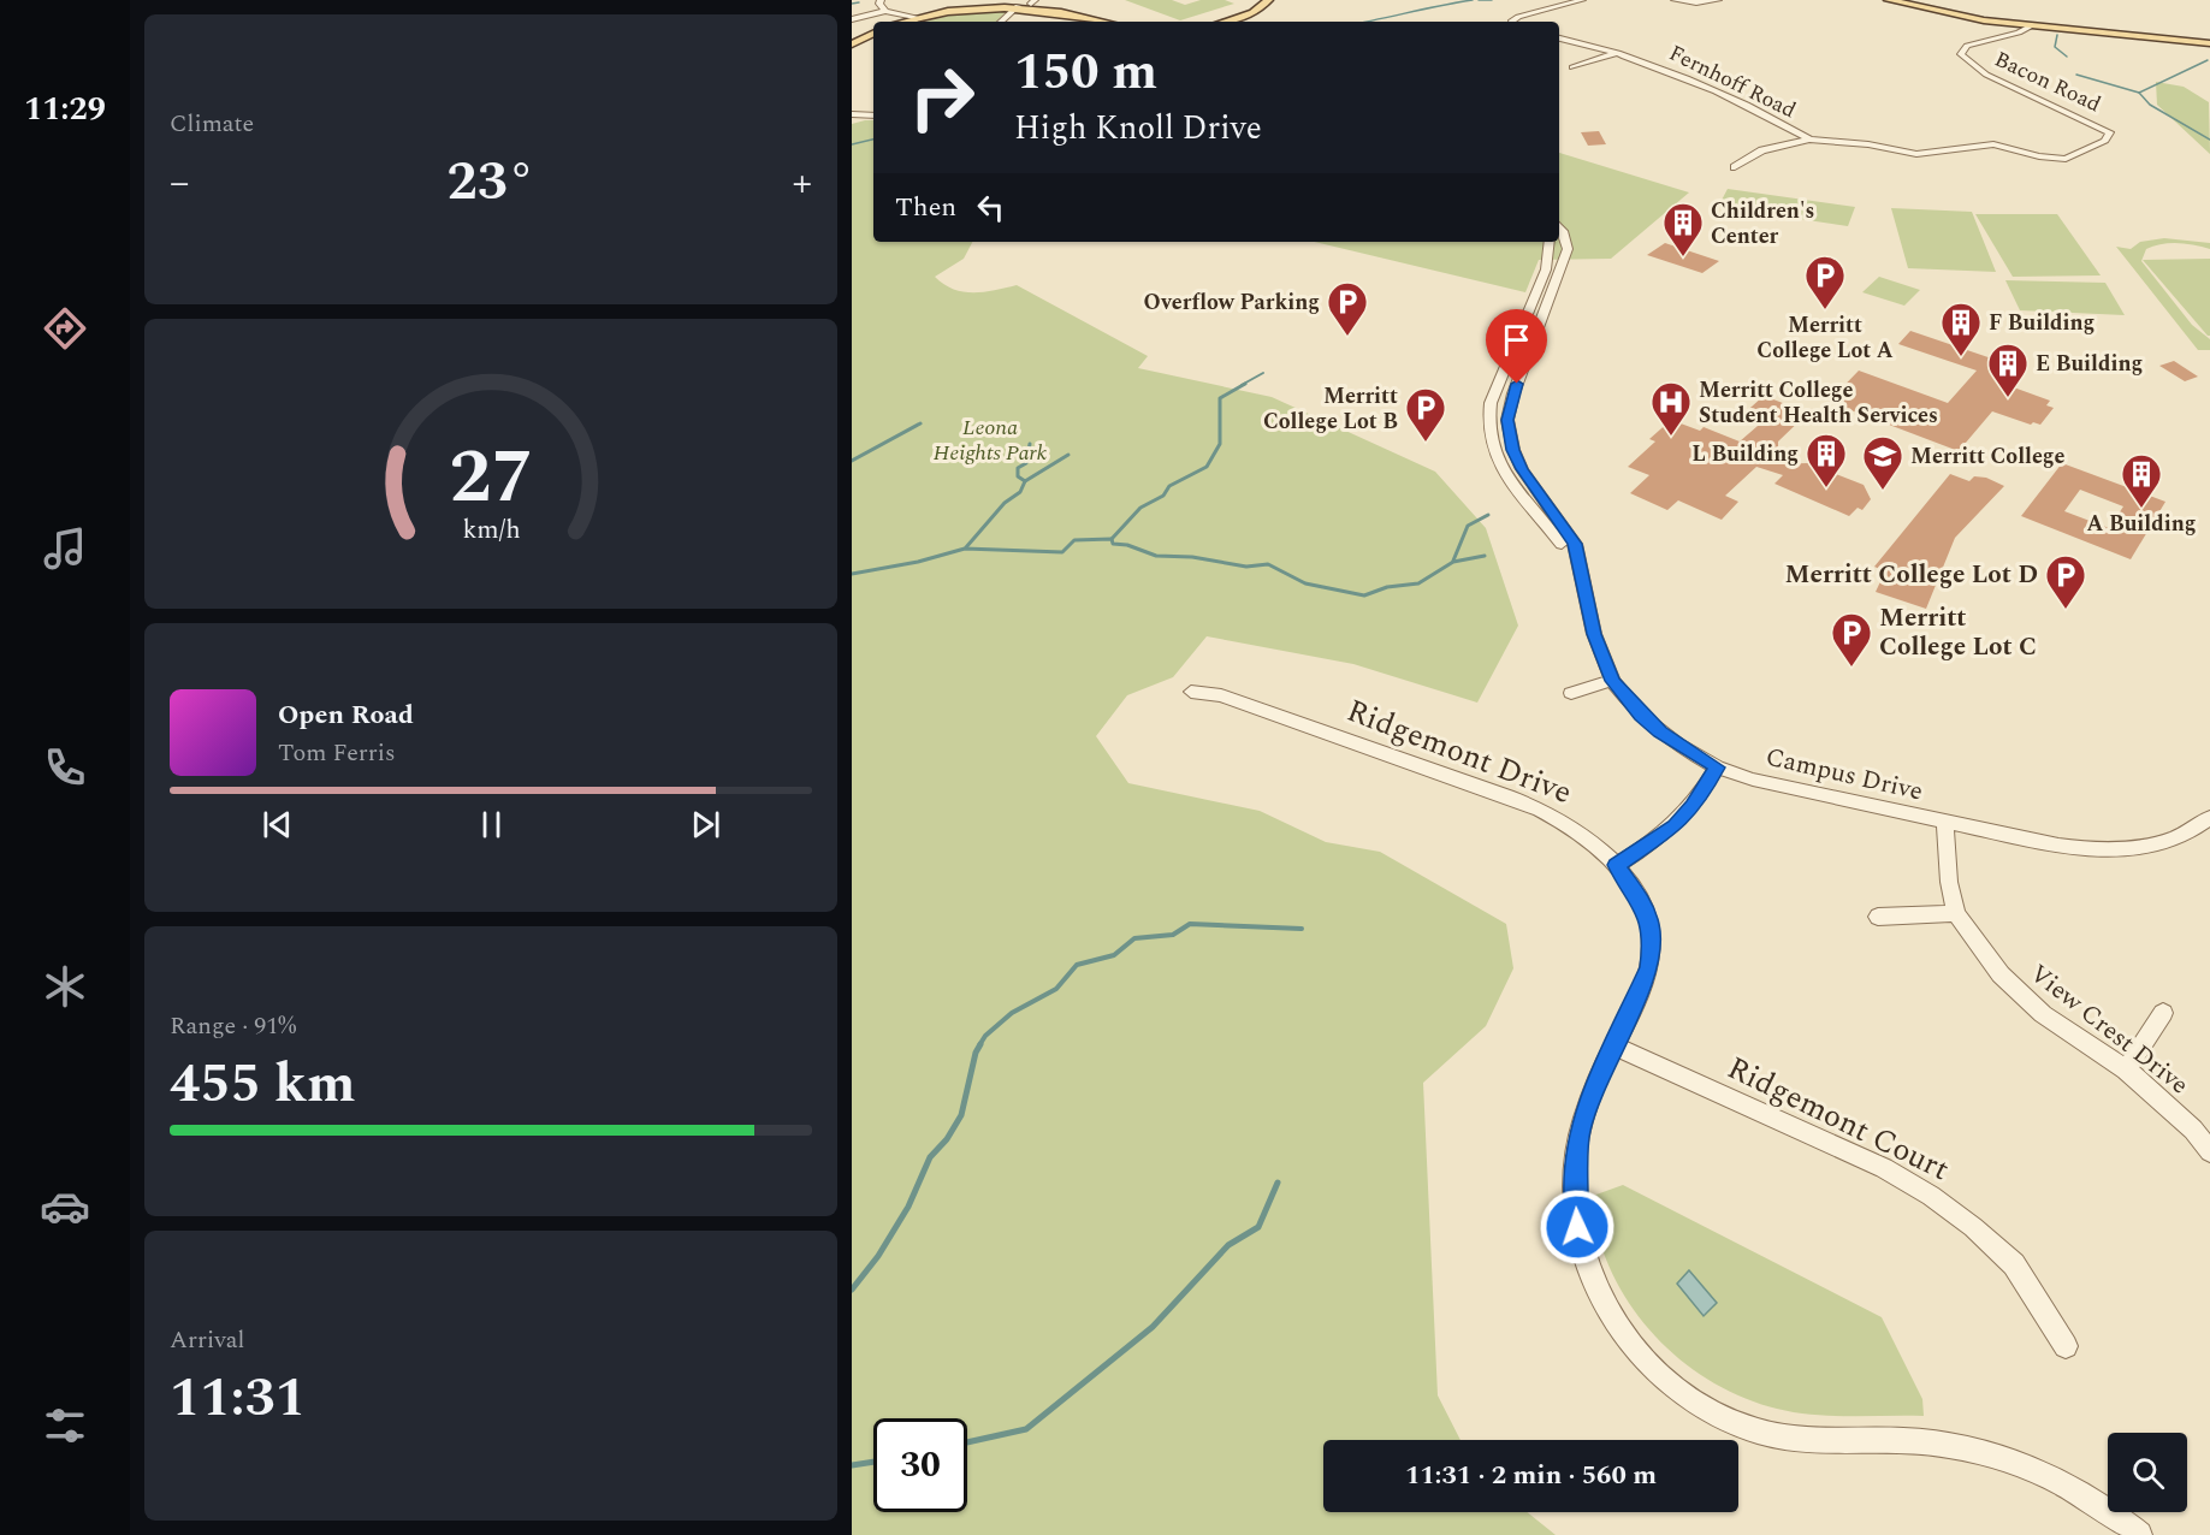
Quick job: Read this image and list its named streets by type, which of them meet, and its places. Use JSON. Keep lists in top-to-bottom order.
{
  "streets": {
    "street": [
      "Fernhoff Road",
      "Bacon Road",
      "Ridgemont Drive",
      "Campus Drive",
      "View Crest Drive",
      "Ridgemont Court"
    ]
  },
  "crossings": [
    ["Fernhoff Road", "Bacon Road"],
    ["Ridgemont Drive", "Ridgemont Court"],
    ["Campus Drive", "View Crest Drive"]
  ],
  "parks": ["Leona Heights Park"],
  "places": {
    "building": [
      "Children's Center",
      "F Building",
      "E Building",
      "L Building",
      "A Building"
    ],
    "parking": [
      "Merritt College Lot A",
      "Overflow Parking",
      "Merritt College Lot B",
      "Merritt College Lot D",
      "Merritt College Lot C"
    ],
    "hospital": ["Merritt College Student Health Services"],
    "school or university": ["Merritt College"]
  },
  "page": {
    "tabs": "11:29",
    "tile": [
      "Climate",
      ["Range · 91%", "455 km"],
      ["Arrival", "11:31"]
    ],
    "turn": ["150 m", "High Knoll Drive"],
    "heat": ["−", "23°", "+"],
    "then": "Then",
    "song": ["Open Road", "Tom Ferris"],
    "limit": "30",
    "trip": "11:31 · 2 min · 560 m",
    "gauge": ["27", "km/h"]
  }
}
